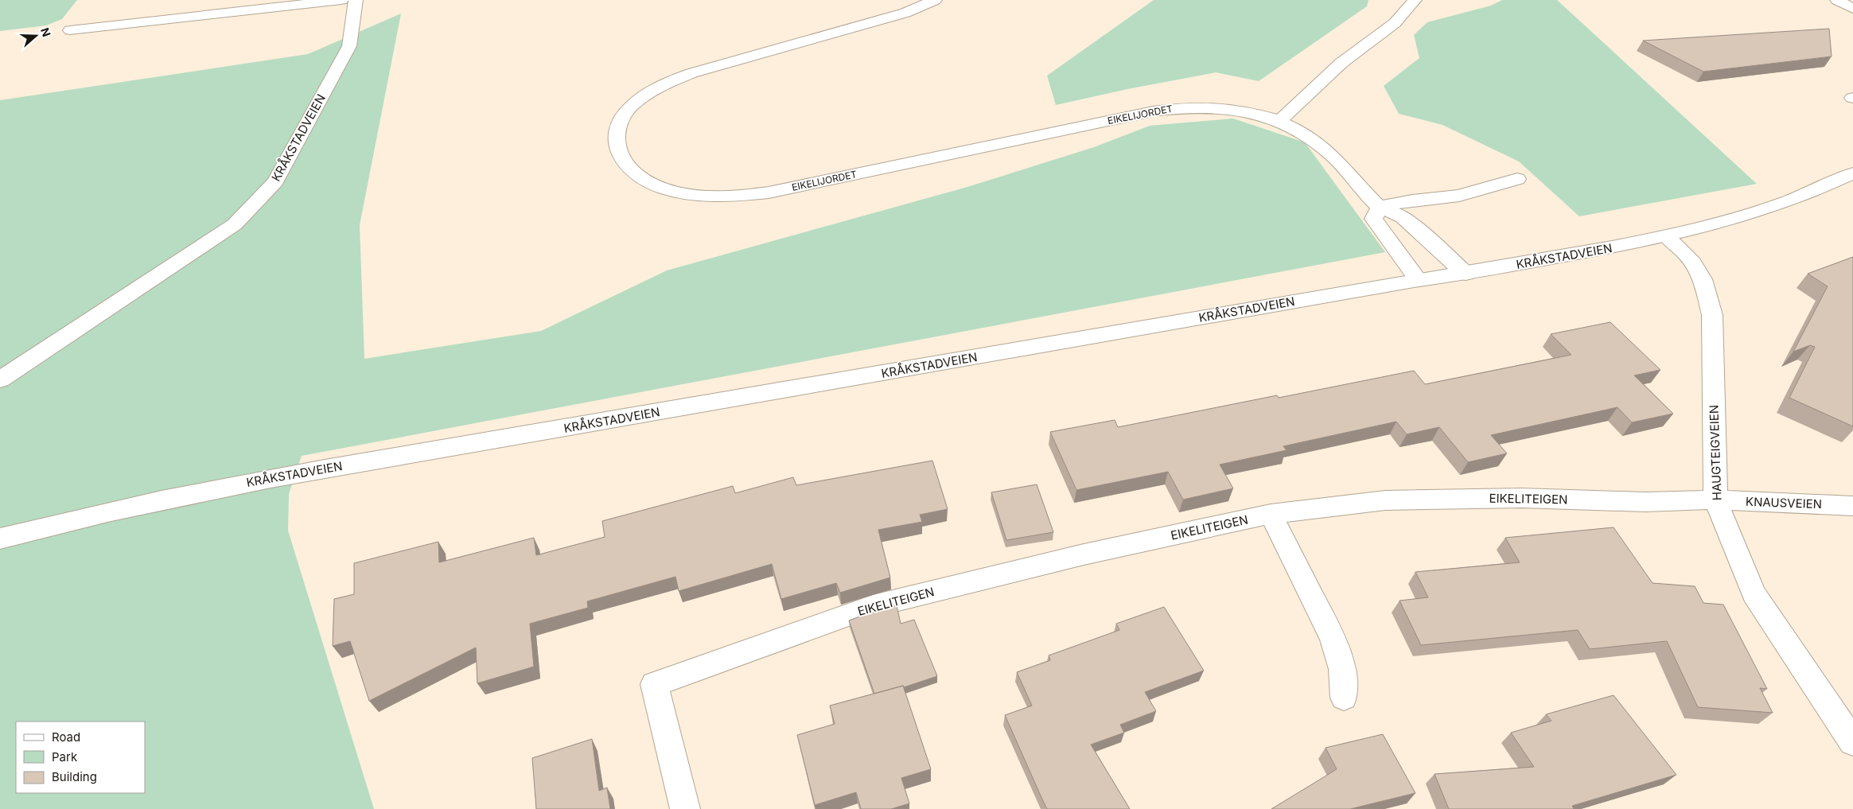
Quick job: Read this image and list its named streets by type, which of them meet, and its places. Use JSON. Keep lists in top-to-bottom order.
{
  "streets": {
    "street": [
      "EIKELIJORDET",
      "KRÅKSTADVEIEN",
      "HAUGTEIGVEIEN",
      "EIKELITEIGEN",
      "KNAUSVEIEN"
    ]
  },
  "crossings": [
    ["EIKELIJORDET", "KRÅKSTADVEIEN"],
    ["KRÅKSTADVEIEN", "HAUGTEIGVEIEN"],
    ["HAUGTEIGVEIEN", "EIKELITEIGEN"],
    ["HAUGTEIGVEIEN", "KNAUSVEIEN"],
    ["EIKELITEIGEN", "KNAUSVEIEN"]
  ],
  "legend": ["Road", "Park", "Building"],
  "north": "right"
}
